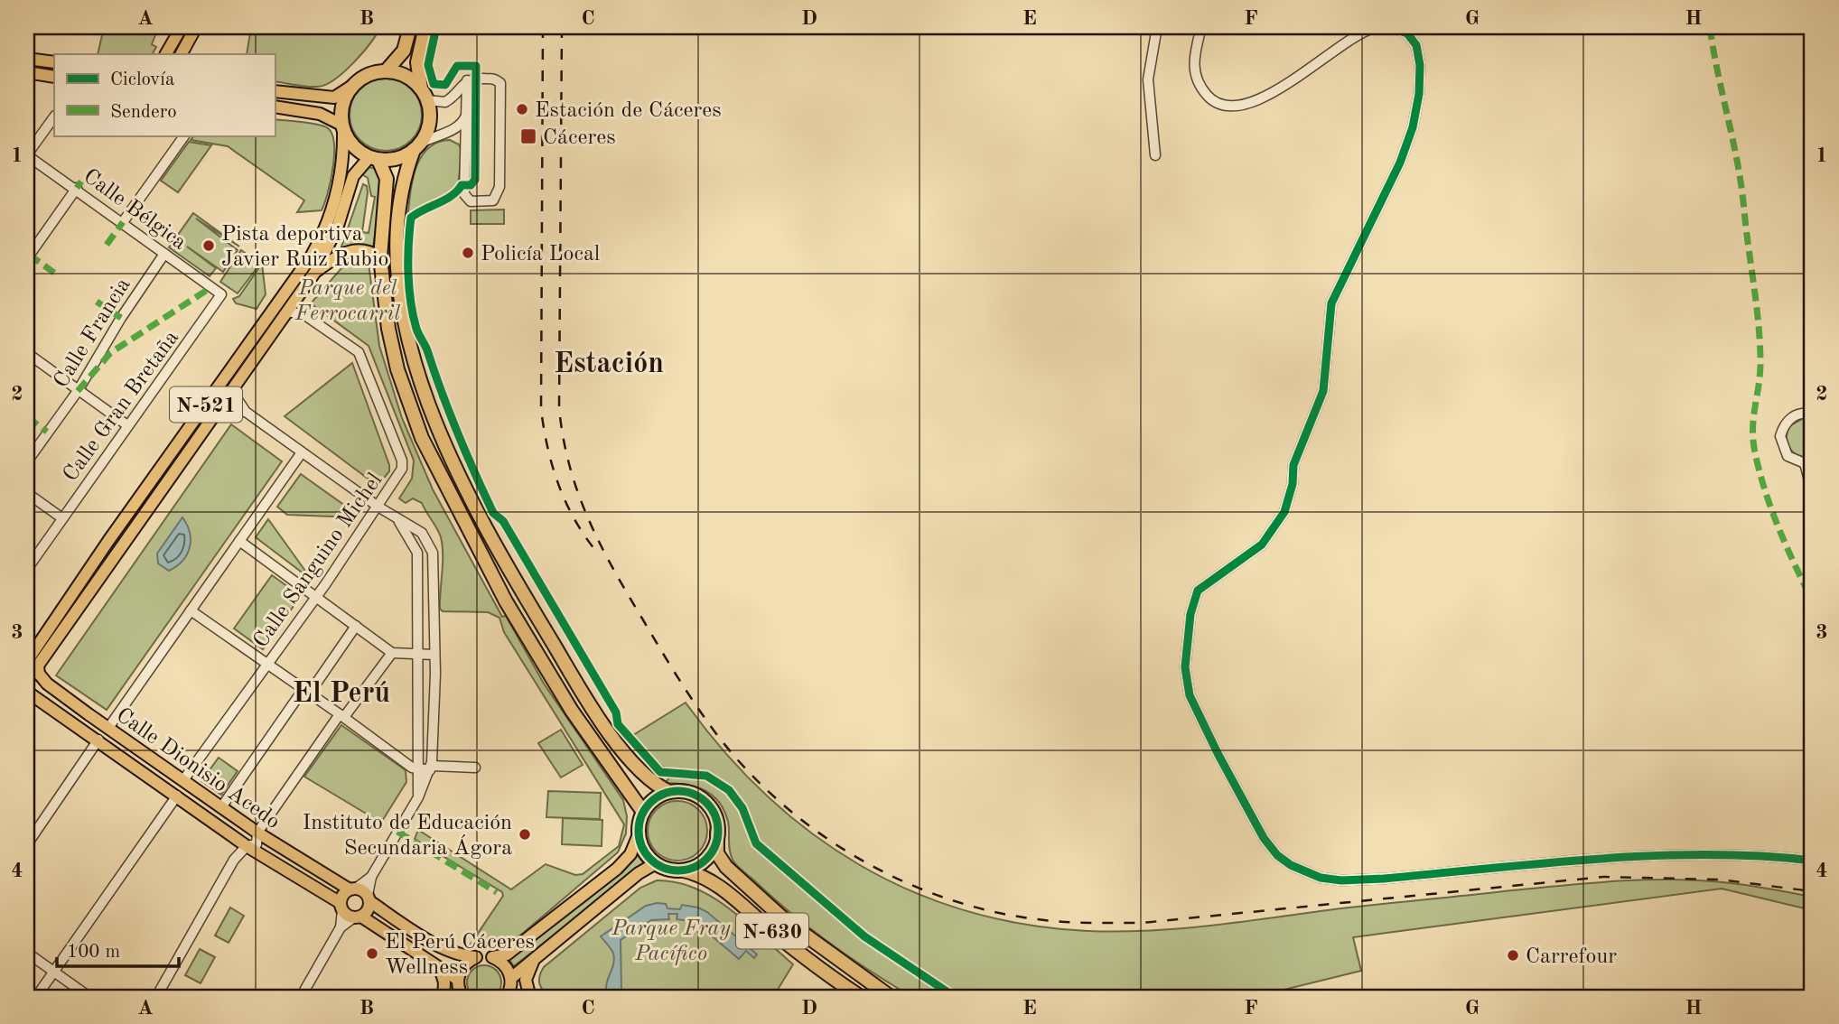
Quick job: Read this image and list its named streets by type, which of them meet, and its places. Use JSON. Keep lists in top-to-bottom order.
{
  "streets": {
    "highway": ["N-630"],
    "main road": ["N-521", "Calle Dionisio Acedo"],
    "street": [
      "Calle Bélgica",
      "Calle Francia",
      "Calle Gran Bretaña",
      "Calle Sanguino Michel"
    ]
  },
  "crossings": [
    ["Calle Bélgica", "Calle Francia"],
    ["Calle Bélgica", "Calle Gran Bretaña"],
    ["N-521", "Calle Sanguino Michel"],
    ["N-521", "Calle Dionisio Acedo"],
    ["N-521", "N-630"],
    ["Calle Sanguino Michel", "Calle Dionisio Acedo"]
  ],
  "districts": ["Estación", "El Perú"],
  "parks": ["Parque del Ferrocarril", "Parque Fray Pacífico"],
  "places": {
    "other": [
      "Estación de Cáceres",
      "Pista deportiva Javier Ruiz Rubio",
      "Policía Local",
      "Instituto de Educación Secundaria Ágora",
      "El Perú Cáceres Wellness",
      "Carrefour"
    ],
    "transit": ["Cáceres"]
  },
  "legend": ["Ciclovía", "Sendero"],
  "scale_bar": "100 m",
  "grid": {
    "columns": [
      "A",
      "B",
      "C",
      "D",
      "E",
      "F",
      "G",
      "H"
    ],
    "rows": [
      "1",
      "2",
      "3",
      "4"
    ]
  }
}
